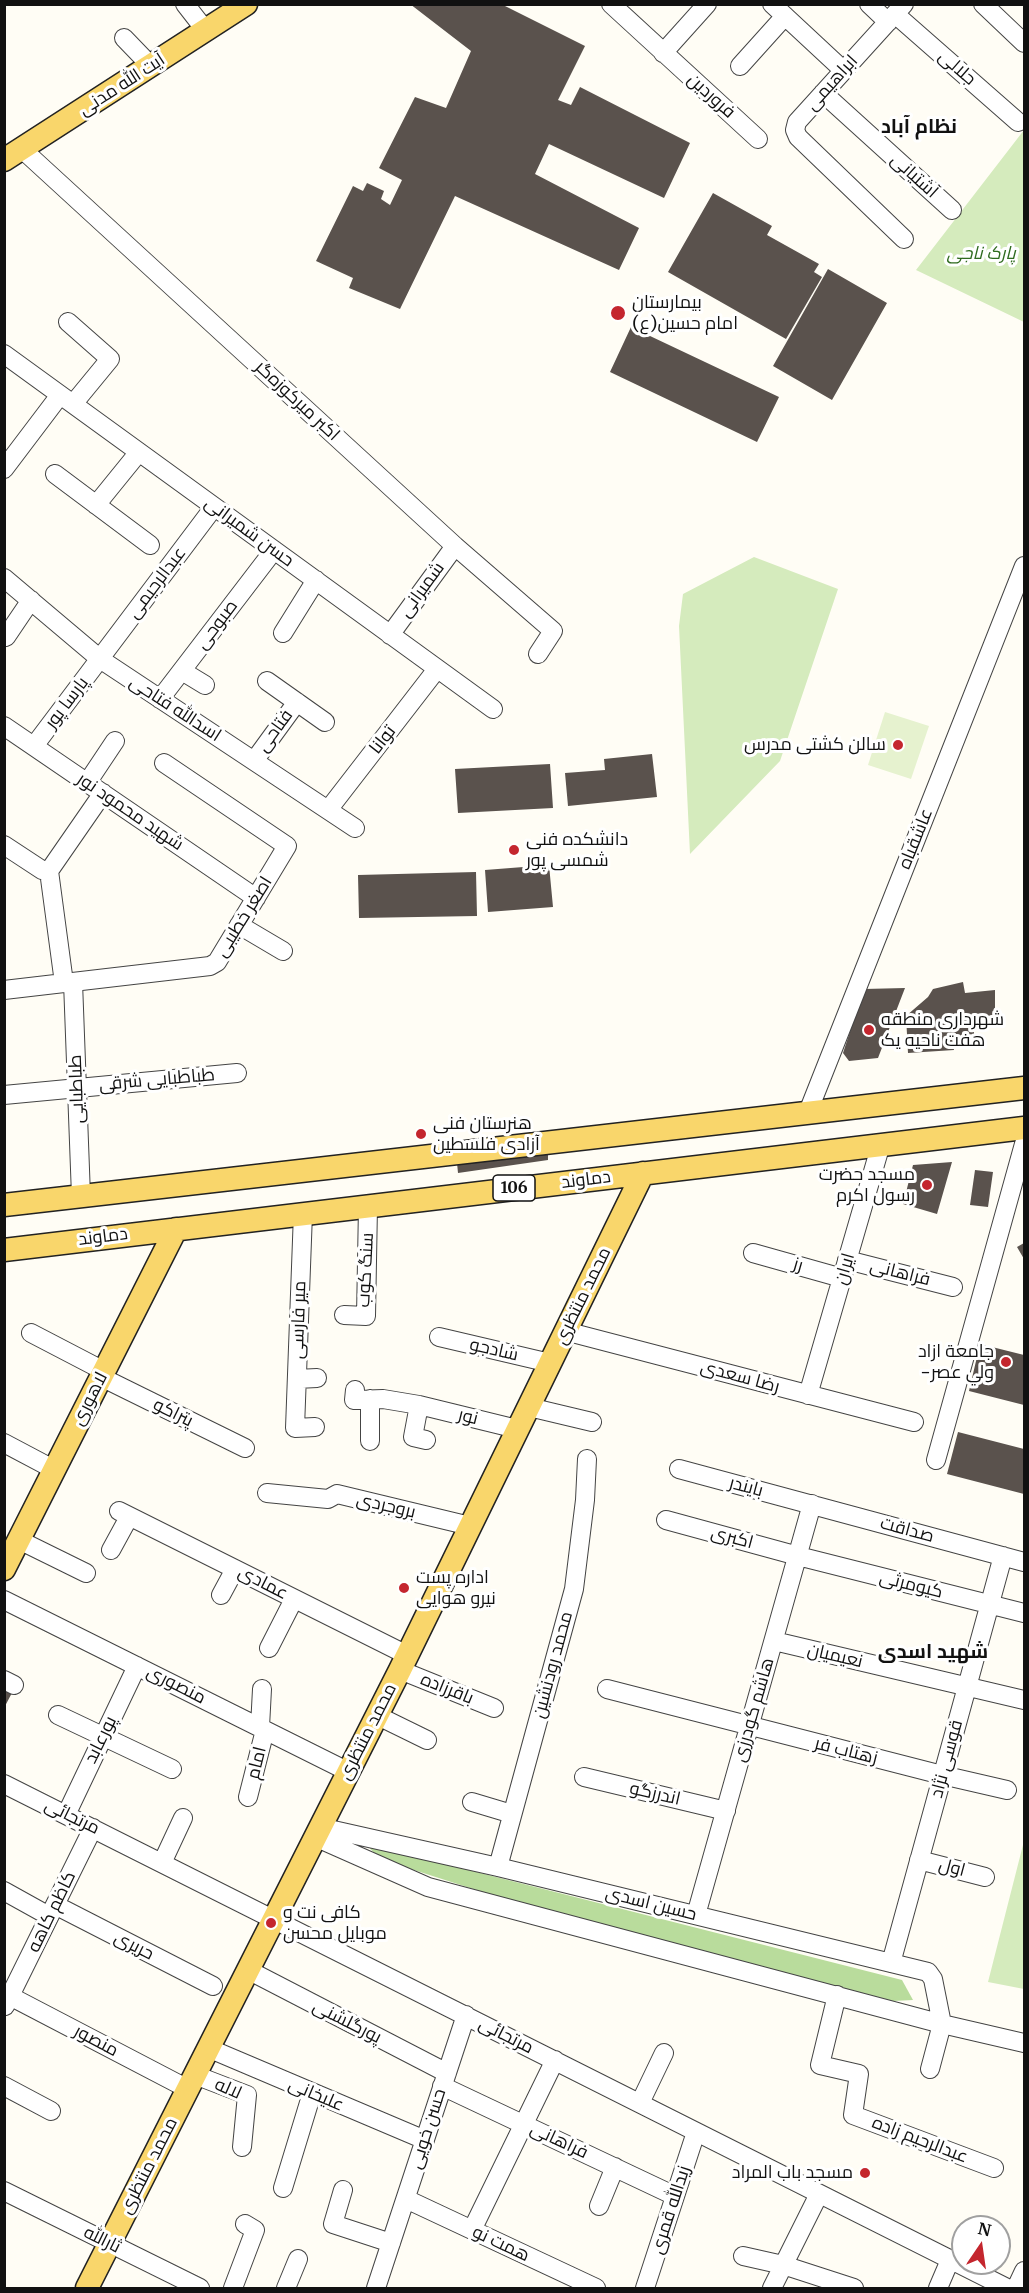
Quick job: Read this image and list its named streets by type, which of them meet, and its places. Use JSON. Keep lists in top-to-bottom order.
{
  "streets": {
    "main road": [
      "آیت الله مدنی",
      "دماوند",
      "106",
      "محمد منتظری",
      "لاهوری"
    ],
    "street": [
      "جلالی",
      "ابراهیمی",
      "فروردین",
      "آشتیانی",
      "اکبر میرکوزه‌گر",
      "حسن شمیرانی",
      "عبدالرحیمی",
      "شمیرانی",
      "صبوحی",
      "پارسا پور",
      "اسدالله فتاحی",
      "فتاحی",
      "توانا",
      "شهید محمود نور",
      "عاشقباه",
      "اصغر خطیبی",
      "طباطبایی شرقی",
      "طباطبایی",
      "رز",
      "ایران",
      "سنگ کوب",
      "فراهانی",
      "میر فارسی",
      "شادجو",
      "رضا سعدی",
      "پتراکو",
      "نور",
      "بایندر",
      "بروجردی",
      "صداقت",
      "اکبری",
      "عمادی",
      "کیومرثی",
      "نعیمیان",
      "محمد رودنشین",
      "منصوری",
      "باقرزاده",
      "هاشم گودرزی",
      "پورعابد",
      "زهتاب فر",
      "قوسی نژاد",
      "امام",
      "اندرزگو",
      "مرتجائی",
      "اول",
      "حسین اسدی",
      "کاظم کاهه",
      "حریری",
      "پورگلشنی",
      "منصور",
      "لاله",
      "علیخانی",
      "حسن خویی",
      "عبدالرحیم زاده",
      "زیدالله قمری",
      "ثارالله",
      "همت نو"
    ]
  },
  "crossings": [
    ["جلالی", "ابراهیمی"],
    ["ابراهیمی", "آشتیانی"],
    ["آیت الله مدنی", "اکبر میرکوزه‌گر"],
    ["اکبر میرکوزه‌گر", "شمیرانی"],
    ["حسن شمیرانی", "عبدالرحیمی"],
    ["حسن شمیرانی", "شمیرانی"],
    ["حسن شمیرانی", "صبوحی"],
    ["حسن شمیرانی", "توانا"],
    ["عبدالرحیمی", "پارسا پور"],
    ["عبدالرحیمی", "اسدالله فتاحی"],
    ["صبوحی", "اسدالله فتاحی"],
    ["پارسا پور", "اسدالله فتاحی"],
    ["پارسا پور", "شهید محمود نور"],
    ["اسدالله فتاحی", "فتاحی"],
    ["اسدالله فتاحی", "توانا"],
    ["شهید محمود نور", "اصغر خطیبی"],
    ["عاشقباه", "106"],
    ["اصغر خطیبی", "طباطبایی"],
    ["طباطبایی شرقی", "طباطبایی"],
    ["طباطبایی", "106"],
    ["دماوند", "ایران"],
    ["دماوند", "سنگ کوب"],
    ["دماوند", "محمد منتظری"],
    ["دماوند", "میر فارسی"],
    ["دماوند", "لاهوری"],
    ["رز", "ایران"],
    ["رز", "فراهانی"],
    ["ایران", "فراهانی"],
    ["ایران", "رضا سعدی"],
    ["فراهانی", "پورگلشنی"],
    ["فراهانی", "حسن خویی"],
    ["فراهانی", "زیدالله قمری"],
    ["محمد منتظری", "شادجو"],
    ["محمد منتظری", "رضا سعدی"],
    ["محمد منتظری", "نور"],
    ["محمد منتظری", "بروجردی"],
    ["محمد منتظری", "عمادی"],
    ["محمد منتظری", "منصوری"],
    ["محمد منتظری", "باقرزاده"],
    ["محمد منتظری", "مرتجائی"],
    ["محمد منتظری", "حسین اسدی"],
    ["محمد منتظری", "پورگلشنی"],
    ["محمد منتظری", "منصور"],
    ["محمد منتظری", "لاله"],
    ["محمد منتظری", "علیخانی"],
    ["محمد منتظری", "ثارالله"],
    ["لاهوری", "پتراکو"],
    ["بایندر", "صداقت"],
    ["بایندر", "هاشم گودرزی"],
    ["صداقت", "هاشم گودرزی"],
    ["صداقت", "قوسی نژاد"],
    ["اکبری", "کیومرثی"],
    ["اکبری", "هاشم گودرزی"],
    ["عمادی", "باقرزاده"],
    ["کیومرثی", "هاشم گودرزی"],
    ["کیومرثی", "قوسی نژاد"],
    ["نعیمیان", "هاشم گودرزی"],
    ["نعیمیان", "قوسی نژاد"],
    ["محمد رودنشین", "حسین اسدی"],
    ["منصوری", "پورعابد"],
    ["منصوری", "امام"],
    ["هاشم گودرزی", "زهتاب فر"],
    ["هاشم گودرزی", "اندرزگو"],
    ["هاشم گودرزی", "حسین اسدی"],
    ["پورعابد", "مرتجائی"],
    ["زهتاب فر", "قوسی نژاد"],
    ["قوسی نژاد", "اول"],
    ["قوسی نژاد", "حسین اسدی"],
    ["مرتجائی", "کاظم کاهه"],
    ["مرتجائی", "حسن خویی"],
    ["مرتجائی", "زیدالله قمری"],
    ["کاظم کاهه", "حریری"],
    ["کاظم کاهه", "منصور"],
    ["پورگلشنی", "حسن خویی"],
    ["منصور", "لاله"],
    ["علیخانی", "حسن خویی"],
    ["حسن خویی", "همت نو"]
  ],
  "districts": ["نظام آباد", "شهید اسدی"],
  "parks": ["پارک ناجی"],
  "places": [
    "بیمارستان امام حسین(ع)",
    "سالن کشتی مدرس",
    "دانشکده فنی شمسی پور",
    "شهرداری منطقه هفت ناحیه یک",
    "هنرستان فنی آزادی فلسطین",
    "مسجد حضرت رسول اکرم",
    "جامعة ازاد -ولي عصر",
    "اداره پست نیرو هوایی",
    "کافی نت و موبایل محسن",
    "مسجد باب المراد"
  ],
  "north": "top"
}
